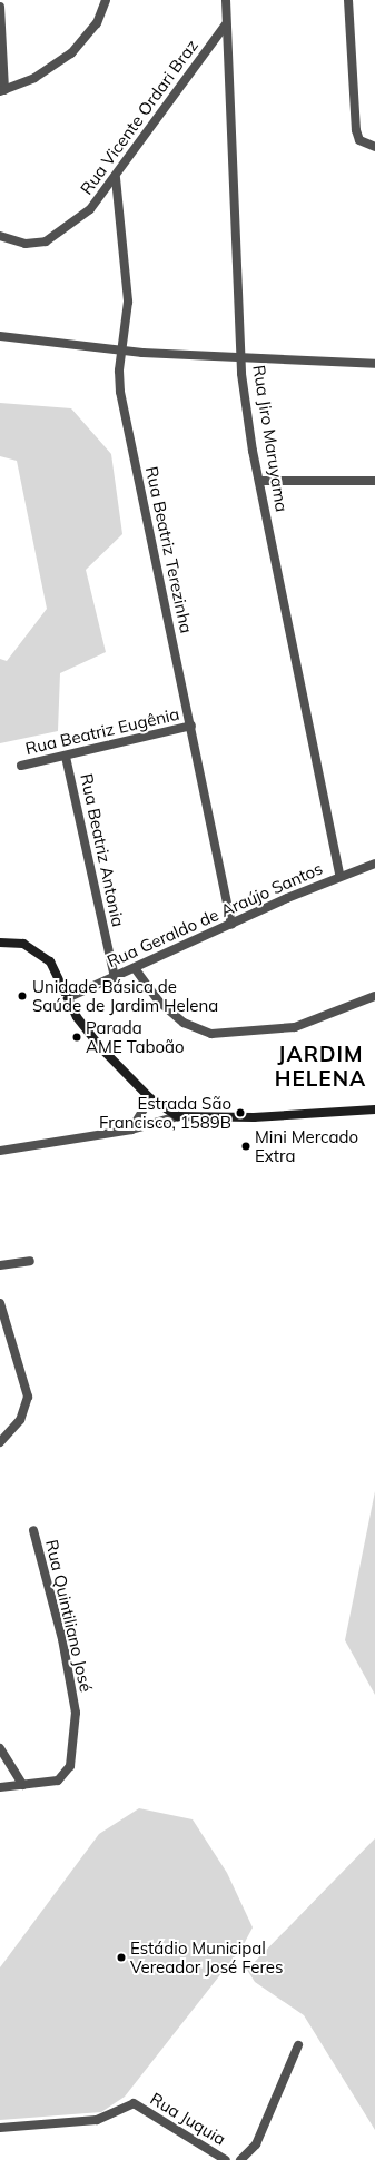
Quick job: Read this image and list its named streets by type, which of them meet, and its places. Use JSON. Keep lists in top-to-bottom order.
{
  "streets": {
    "street": [
      "Rua Vicente Ordari Braz",
      "Rua Jiro Maruyama",
      "Rua Beatriz Terezinha",
      "Rua Beatriz Eugênia",
      "Rua Beatriz Antonia",
      "Rua Geraldo de Araújo Santos",
      "Rua Quintiliano José",
      "Rua Juquia"
    ]
  },
  "crossings": [
    ["Rua Vicente Ordari Braz", "Rua Jiro Maruyama"],
    ["Rua Vicente Ordari Braz", "Rua Beatriz Terezinha"],
    ["Rua Jiro Maruyama", "Rua Geraldo de Araújo Santos"],
    ["Rua Beatriz Terezinha", "Rua Beatriz Eugênia"],
    ["Rua Beatriz Terezinha", "Rua Geraldo de Araújo Santos"],
    ["Rua Beatriz Eugênia", "Rua Beatriz Antonia"],
    ["Rua Beatriz Antonia", "Rua Geraldo de Araújo Santos"]
  ],
  "districts": ["JARDIM HELENA"],
  "places": [
    "Unidade Básica de Saúde de Jardim Helena",
    "Parada AME Taboão",
    "Estrada São Francisco, 1589B",
    "Mini Mercado Extra",
    "Estádio Municipal Vereador José Feres"
  ]
}
